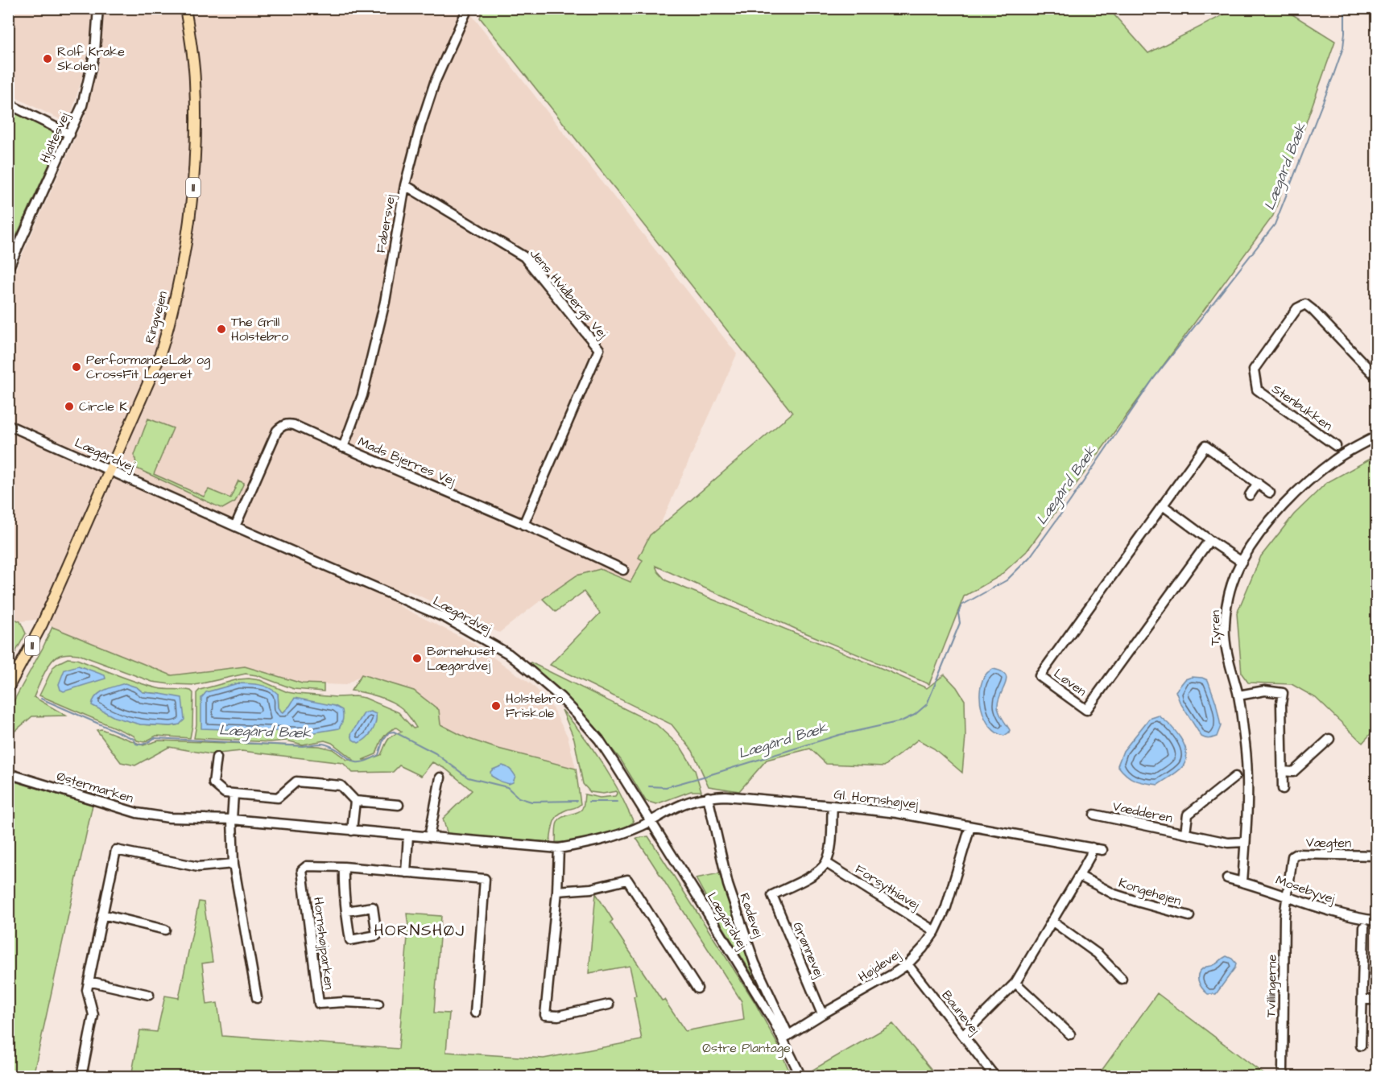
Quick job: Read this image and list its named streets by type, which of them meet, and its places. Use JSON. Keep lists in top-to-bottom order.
{
  "streets": {
    "main road": ["11", "Ringvejen"],
    "street": [
      "Hjaltesvej",
      "Fabersvej",
      "Jens Hvidbergs Vej",
      "Stenbukken",
      "Lægårdvej",
      "Mads Bjerres Vej",
      "Tyren",
      "Løven",
      "Østermarken",
      "Gl. Hornshøjvej",
      "Vædderen",
      "Vægten",
      "Forsythiavej",
      "Mosebyvej",
      "Kongehøjen",
      "Rødevej",
      "Hornshøjparken",
      "Grønnevej",
      "Højdevej",
      "Tvillingerne",
      "Baunevej"
    ]
  },
  "crossings": [
    ["Fabersvej", "Jens Hvidbergs Vej"],
    ["Fabersvej", "Mads Bjerres Vej"],
    ["Jens Hvidbergs Vej", "Mads Bjerres Vej"],
    ["Ringvejen", "Lægårdvej"],
    ["Lægårdvej", "Mads Bjerres Vej"],
    ["Lægårdvej", "Gl. Hornshøjvej"],
    ["Lægårdvej", "Rødevej"],
    ["Lægårdvej", "Højdevej"],
    ["Tyren", "Vædderen"],
    ["Tyren", "Mosebyvej"],
    ["Gl. Hornshøjvej", "Rødevej"],
    ["Gl. Hornshøjvej", "Højdevej"],
    ["Vægten", "Mosebyvej"],
    ["Vægten", "Tvillingerne"],
    ["Forsythiavej", "Grønnevej"],
    ["Forsythiavej", "Højdevej"],
    ["Mosebyvej", "Tvillingerne"],
    ["Rødevej", "Højdevej"],
    ["Grønnevej", "Højdevej"],
    ["Højdevej", "Baunevej"]
  ],
  "districts": ["HORNSHØJ"],
  "water": ["Lægård Bæk"],
  "parks": ["Østre Plantage"],
  "places": [
    "Rolf Krake Skolen",
    "The Grill Holstebro",
    "PerformanceLab og CrossFit Lageret",
    "Circle K",
    "Børnehuset Lægårdvej",
    "Holstebro Friskole"
  ]
}
